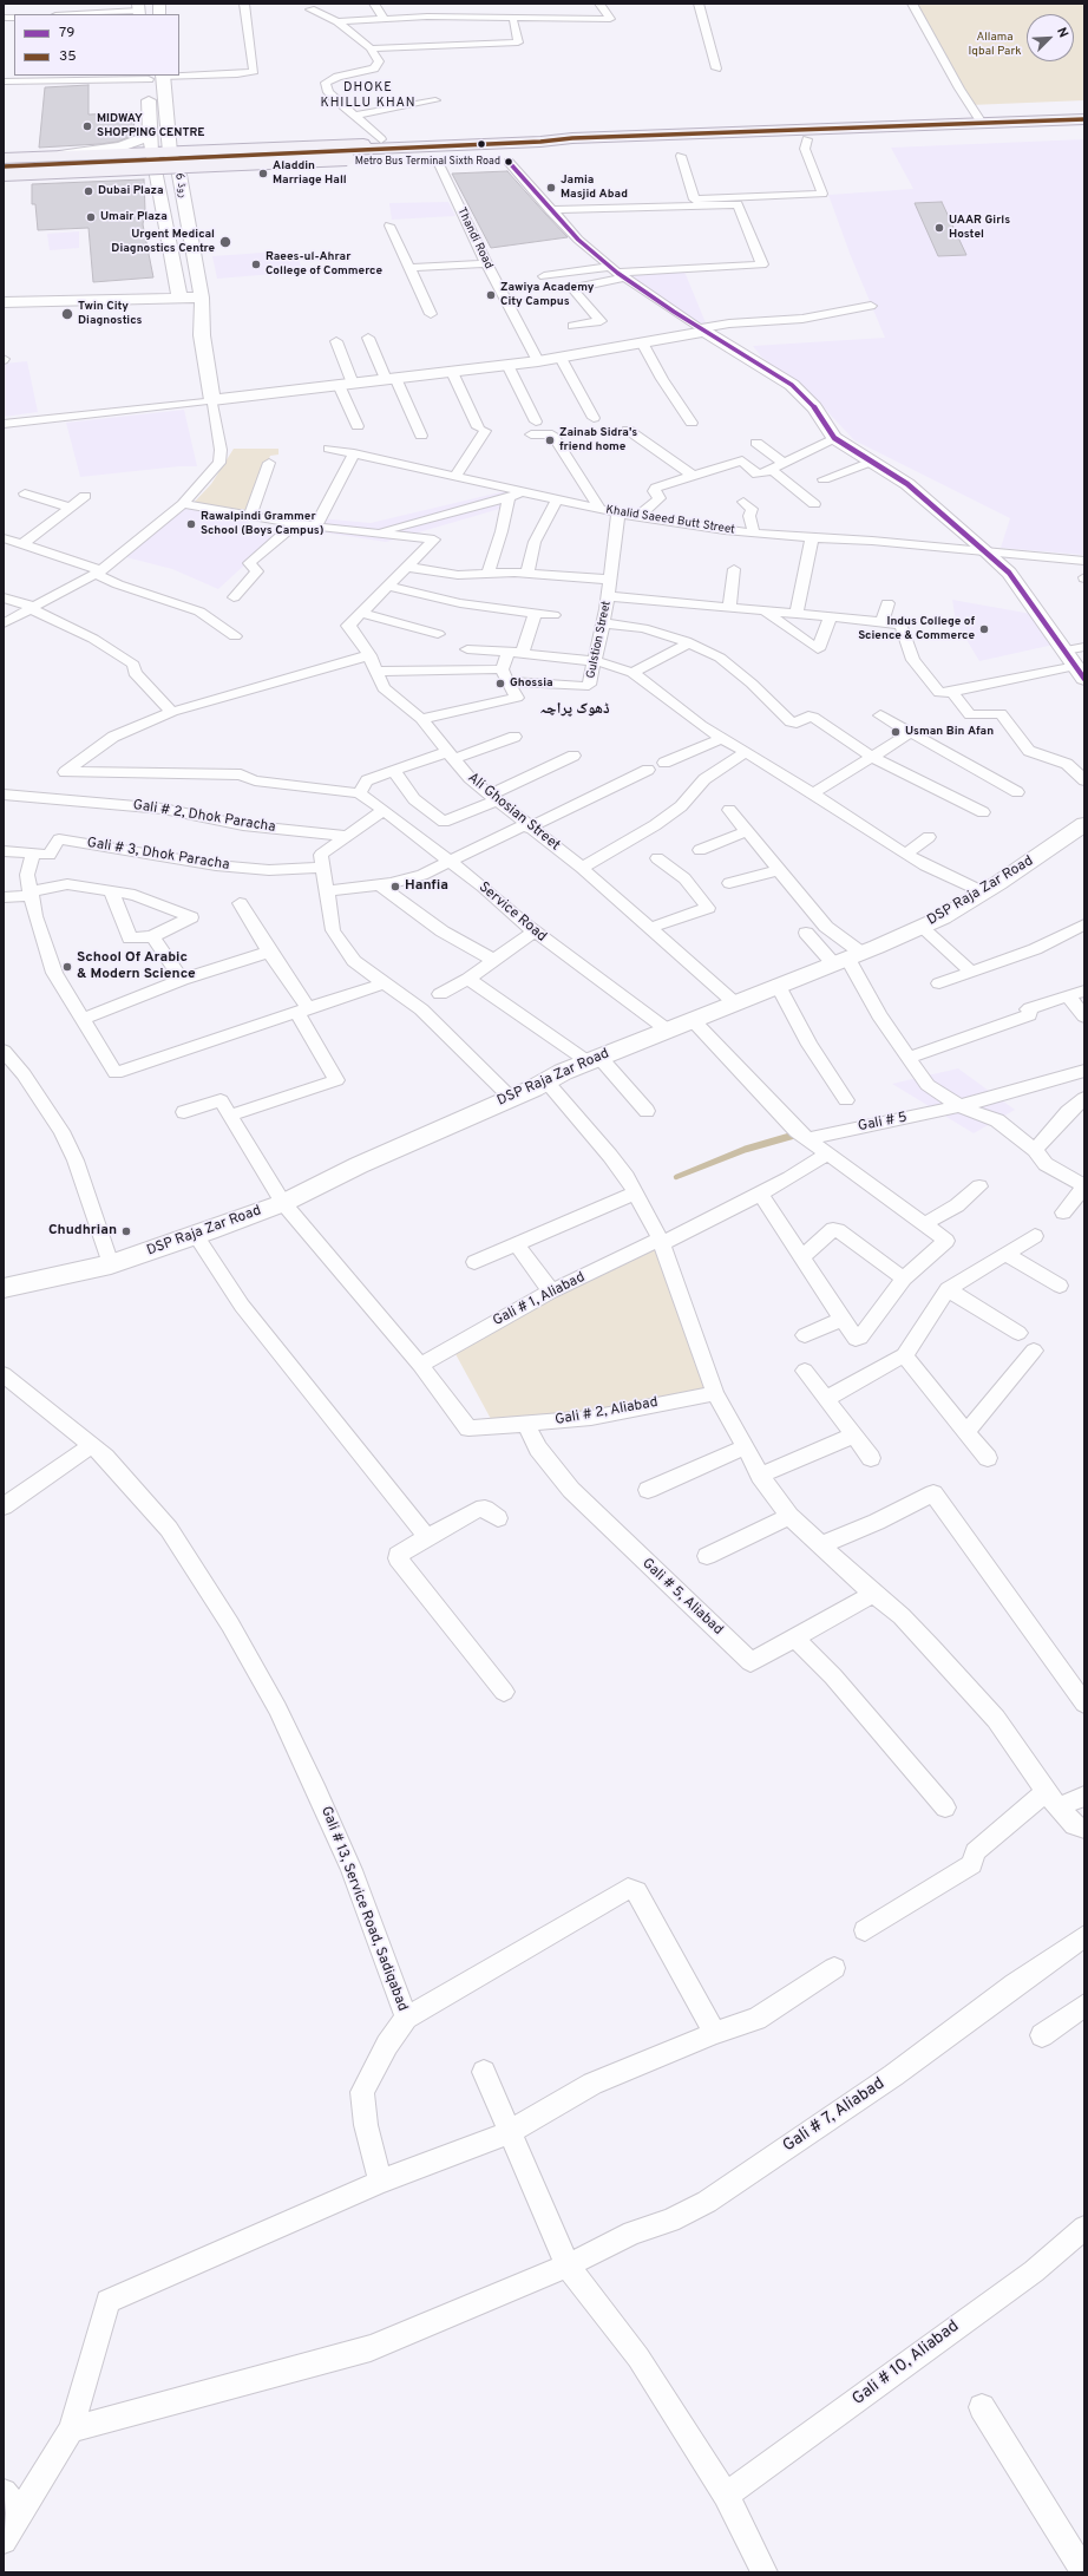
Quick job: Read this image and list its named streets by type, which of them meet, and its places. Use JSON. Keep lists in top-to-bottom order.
{
  "streets": {
    "street": [
      "روڈ 6",
      "Thandi Road",
      "Khalid Saeed Butt Street",
      "Gulstion Street",
      "Ali Ghosian Street",
      "Gali # 2, Dhok Paracha",
      "Gali # 3, Dhok Paracha",
      "DSP Raja Zar Road",
      "Service Road",
      "Gali # 5",
      "Gali # 1, Aliabad",
      "Gali # 2, Aliabad",
      "Gali # 5, Aliabad",
      "Gali # 13, Service Road, Sadiqabad",
      "Gali # 7, Aliabad",
      "Gali # 10, Aliabad"
    ]
  },
  "crossings": [
    ["Khalid Saeed Butt Street", "Gulstion Street"],
    ["Ali Ghosian Street", "DSP Raja Zar Road"],
    ["DSP Raja Zar Road", "Service Road"],
    ["Gali # 1, Aliabad", "Gali # 2, Aliabad"],
    ["Gali # 2, Aliabad", "Gali # 5, Aliabad"]
  ],
  "districts": ["DHOKE KHILLU KHAN", "ڈھوک پراچہ"],
  "parks": ["Allama Iqbal Park"],
  "places": [
    "MIDWAY SHOPPING CENTRE",
    "Metro Bus Terminal Sixth Road",
    "Aladdin Marriage Hall",
    "Jamia Masjid Abad",
    "Dubai Plaza",
    "Umair Plaza",
    "UAAR Girls Hostel",
    "Urgent Medical Diagnostics Centre",
    "Raees-ul-Ahrar College of Commerce",
    "Zawiya Academy City Campus",
    "Twin City Diagnostics",
    "Zainab Sidra's friend home",
    "Rawalpindi Grammer School (Boys Campus)",
    "Indus College of Science & Commerce",
    "Ghossia",
    "Usman Bin Afan",
    "Hanfia",
    "School Of Arabic & Modern Science",
    "Chudhrian"
  ],
  "lines": ["transit line 35", "transit line 79"],
  "legend": ["79", "35"],
  "north": "top right"
}
